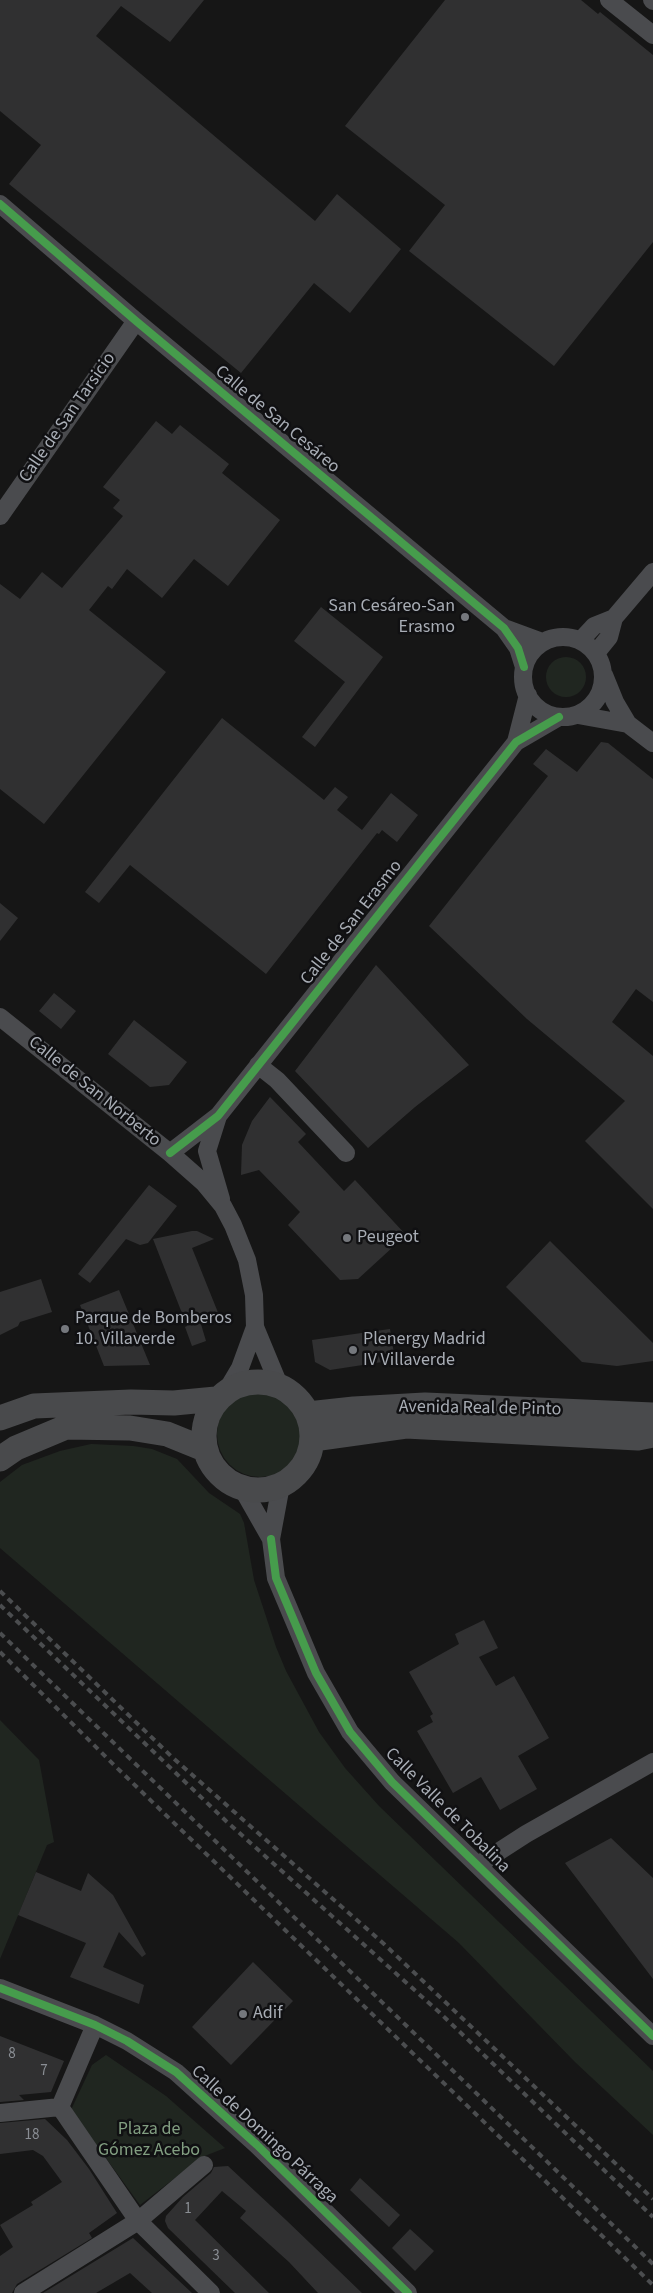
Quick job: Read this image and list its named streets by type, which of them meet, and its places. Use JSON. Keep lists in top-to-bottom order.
{
  "streets": {
    "main road": ["Avenida Real de Pinto"],
    "street": [
      "Calle de San Tarsicio",
      "Calle de San Cesáreo",
      "Calle de San Erasmo",
      "Calle de San Norberto",
      "Calle Valle de Tobalina",
      "Calle de Domingo Párraga"
    ]
  },
  "crossings": [
    ["Calle de San Tarsicio", "Calle de San Cesáreo"],
    ["Calle de San Cesáreo", "Calle de San Erasmo"],
    ["Calle de San Erasmo", "Calle de San Norberto"],
    ["Calle de San Norberto", "Avenida Real de Pinto"],
    ["Calle de San Norberto", "Calle Valle de Tobalina"],
    ["Avenida Real de Pinto", "Calle Valle de Tobalina"]
  ],
  "parks": ["Plaza de Gómez Acebo"],
  "places": [
    "San Cesáreo-San Erasmo",
    "Peugeot",
    "Parque de Bomberos 10. Villaverde",
    "Plenergy Madrid IV Villaverde",
    "Adif"
  ],
  "house_numbers": [
    "8",
    "7",
    "18",
    "1",
    "3"
  ]
}
